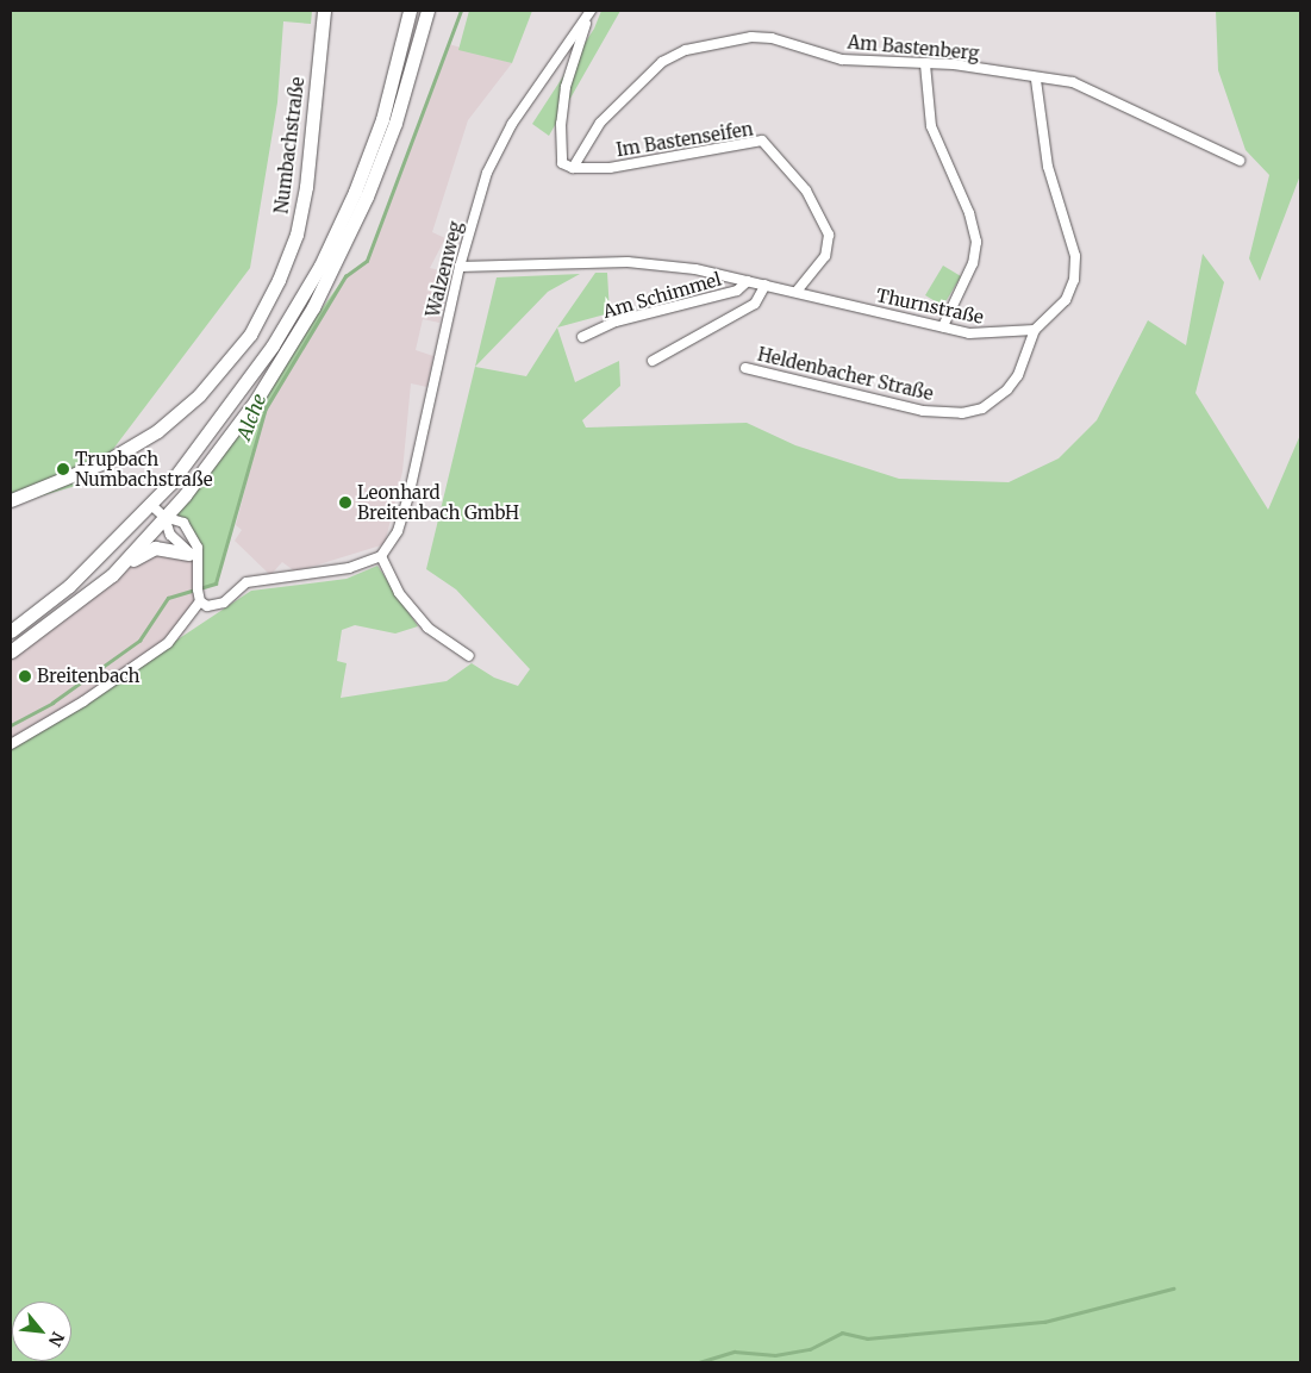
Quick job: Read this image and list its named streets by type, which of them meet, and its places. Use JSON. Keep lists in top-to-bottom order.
{
  "streets": {
    "main road": ["Numbachstraße"],
    "street": [
      "Am Bastenberg",
      "Im Bastenseifen",
      "Walzenweg",
      "Am Schimmel",
      "Thurnstraße",
      "Heldenbacher Straße"
    ]
  },
  "crossings": [
    ["Am Bastenberg", "Im Bastenseifen"],
    ["Im Bastenseifen", "Thurnstraße"],
    ["Walzenweg", "Thurnstraße"],
    ["Am Schimmel", "Thurnstraße"],
    ["Thurnstraße", "Heldenbacher Straße"]
  ],
  "water": ["Alche"],
  "places": ["Trupbach Numbachstraße", "Leonhard Breitenbach GmbH", "Breitenbach"],
  "north": "bottom right"
}
